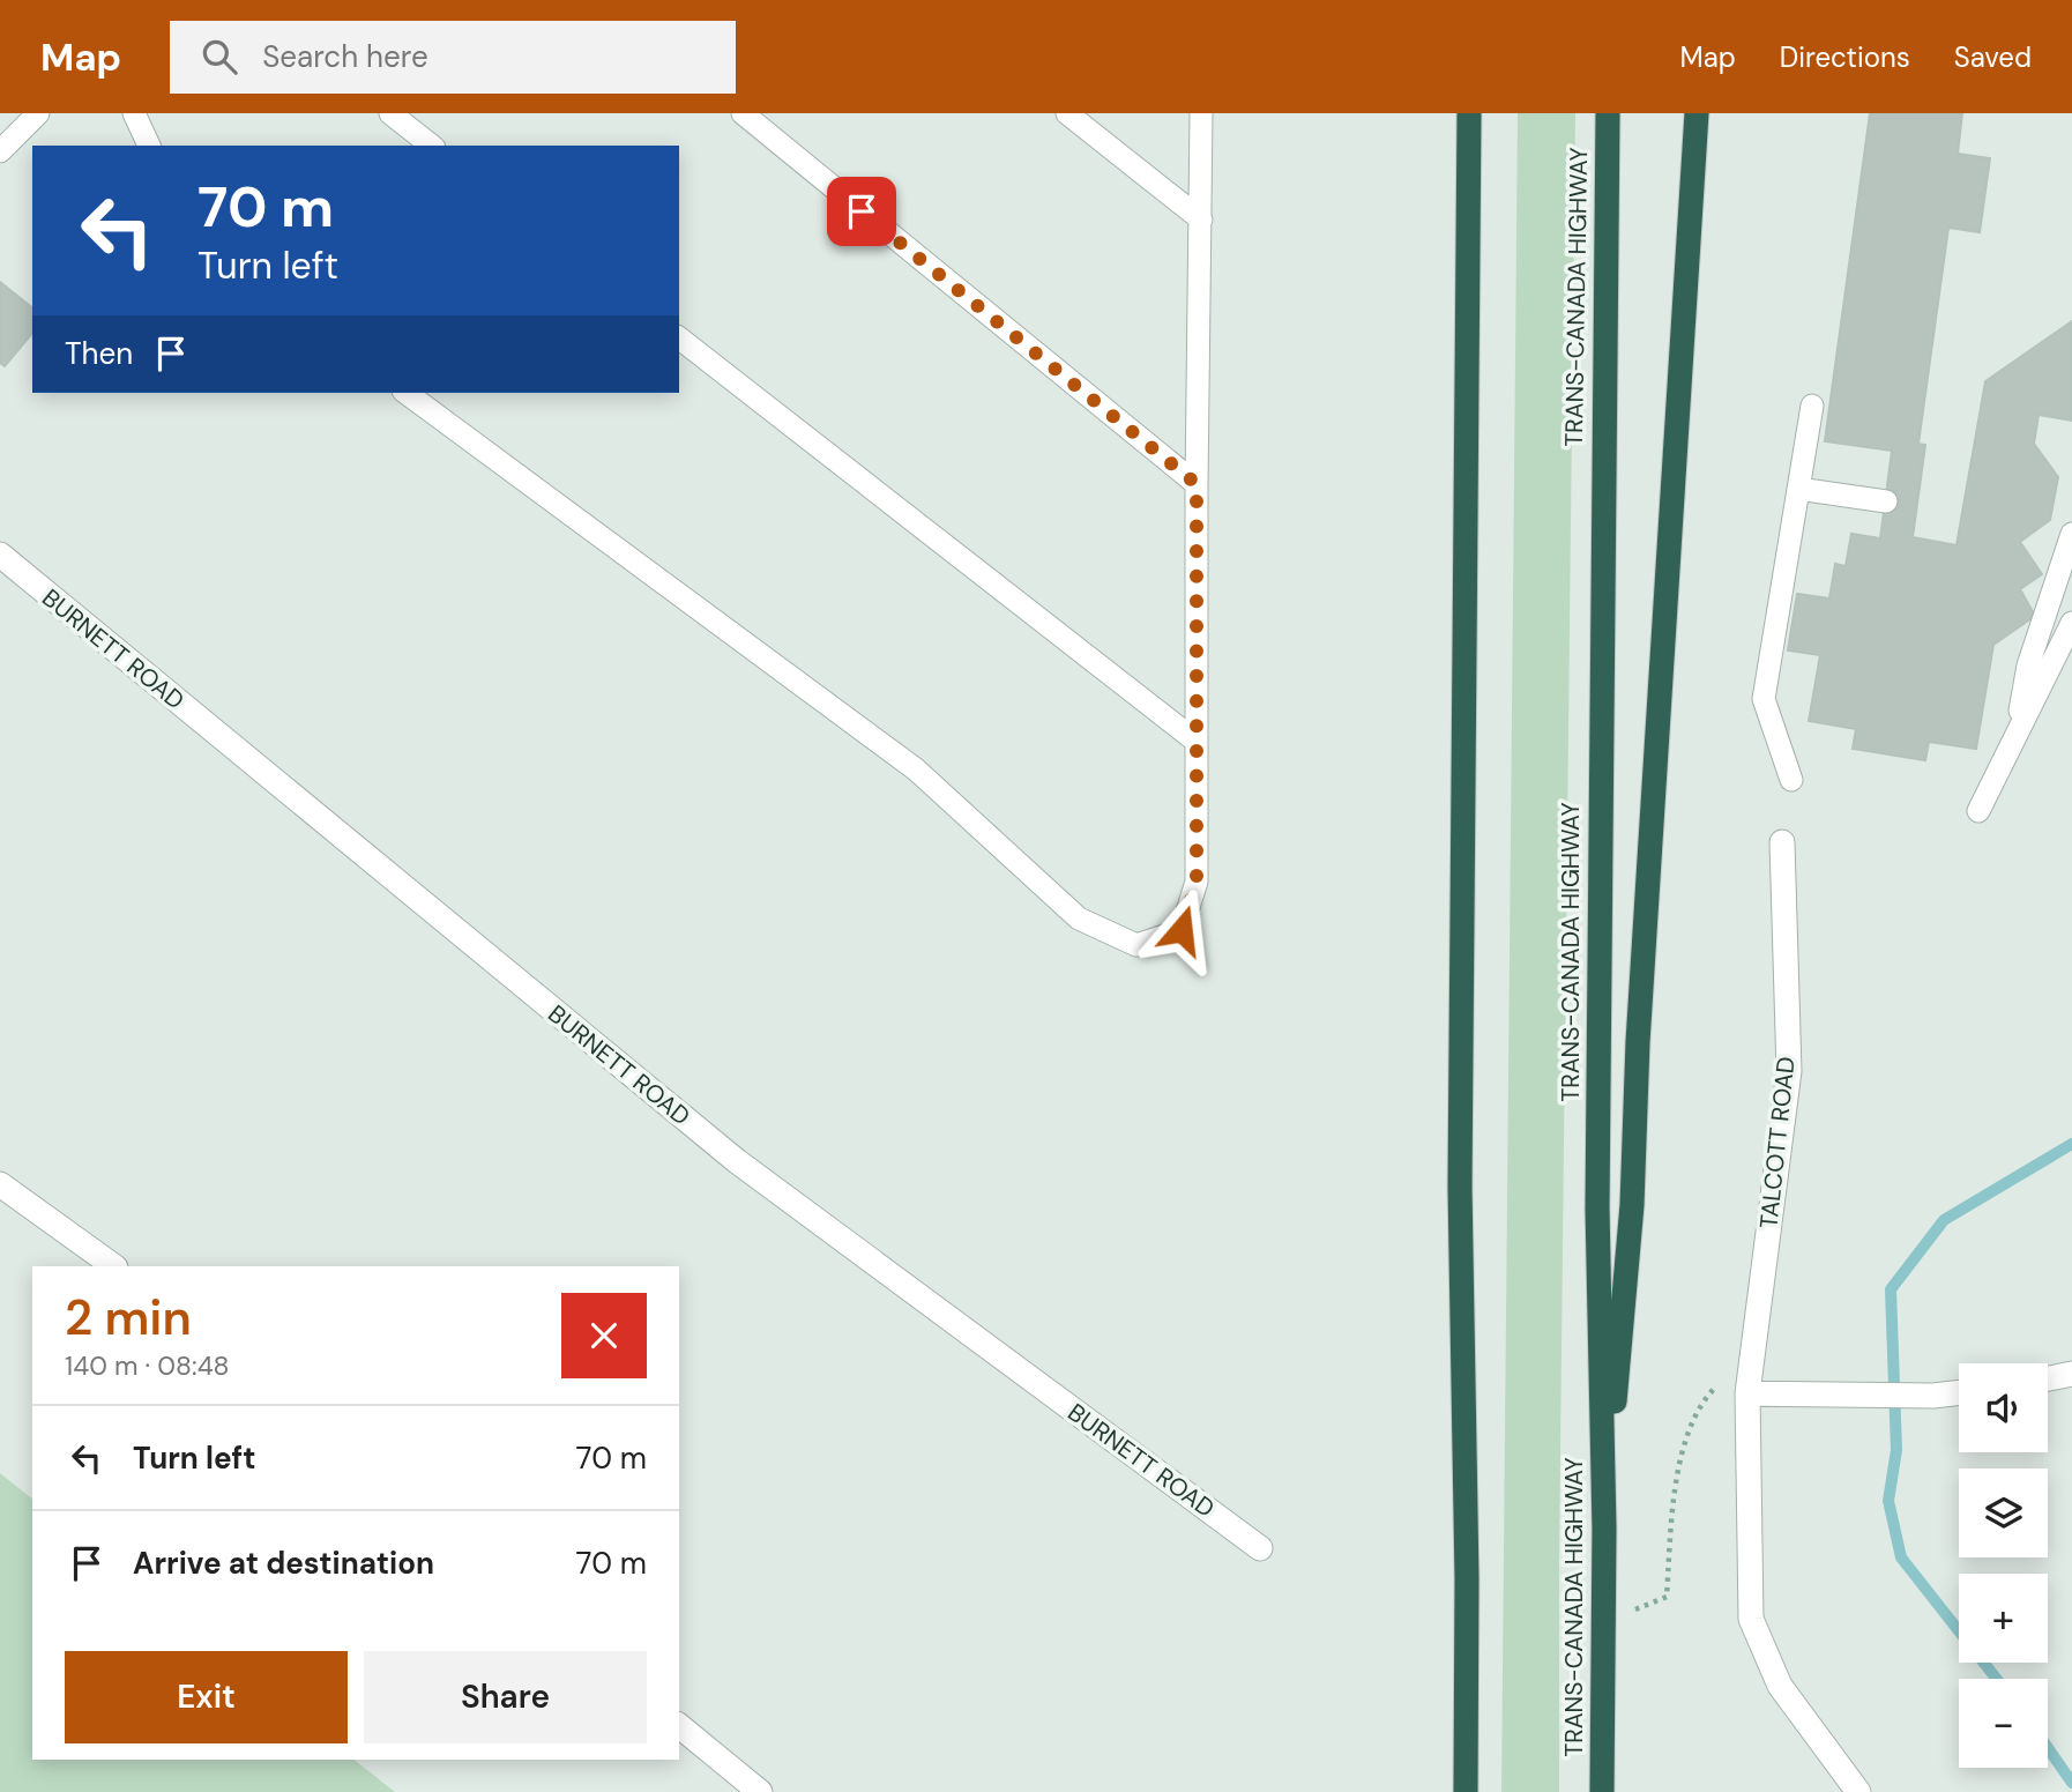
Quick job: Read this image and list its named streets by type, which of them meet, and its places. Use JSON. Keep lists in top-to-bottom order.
{
  "streets": {
    "highway": ["TRANS-CANADA HIGHWAY"],
    "street": ["BURNETT ROAD", "TALCOTT ROAD"]
  },
  "page": {
    "header": "Map",
    "search": "Search here",
    "nav": ["Map", "Directions", "Saved"],
    "turn": ["70 m", "Turn left"],
    "then": "Then",
    "heading": ["2 min", "140 m · 08:48"],
    "map_buttons": ["+", "−"],
    "list": [
      {
        "name": "Turn left",
        "value": "70 m"
      },
      {
        "name": "Arrive at destination",
        "value": "70 m"
      }
    ],
    "buttons": ["Exit", "Share"]
  }
}
